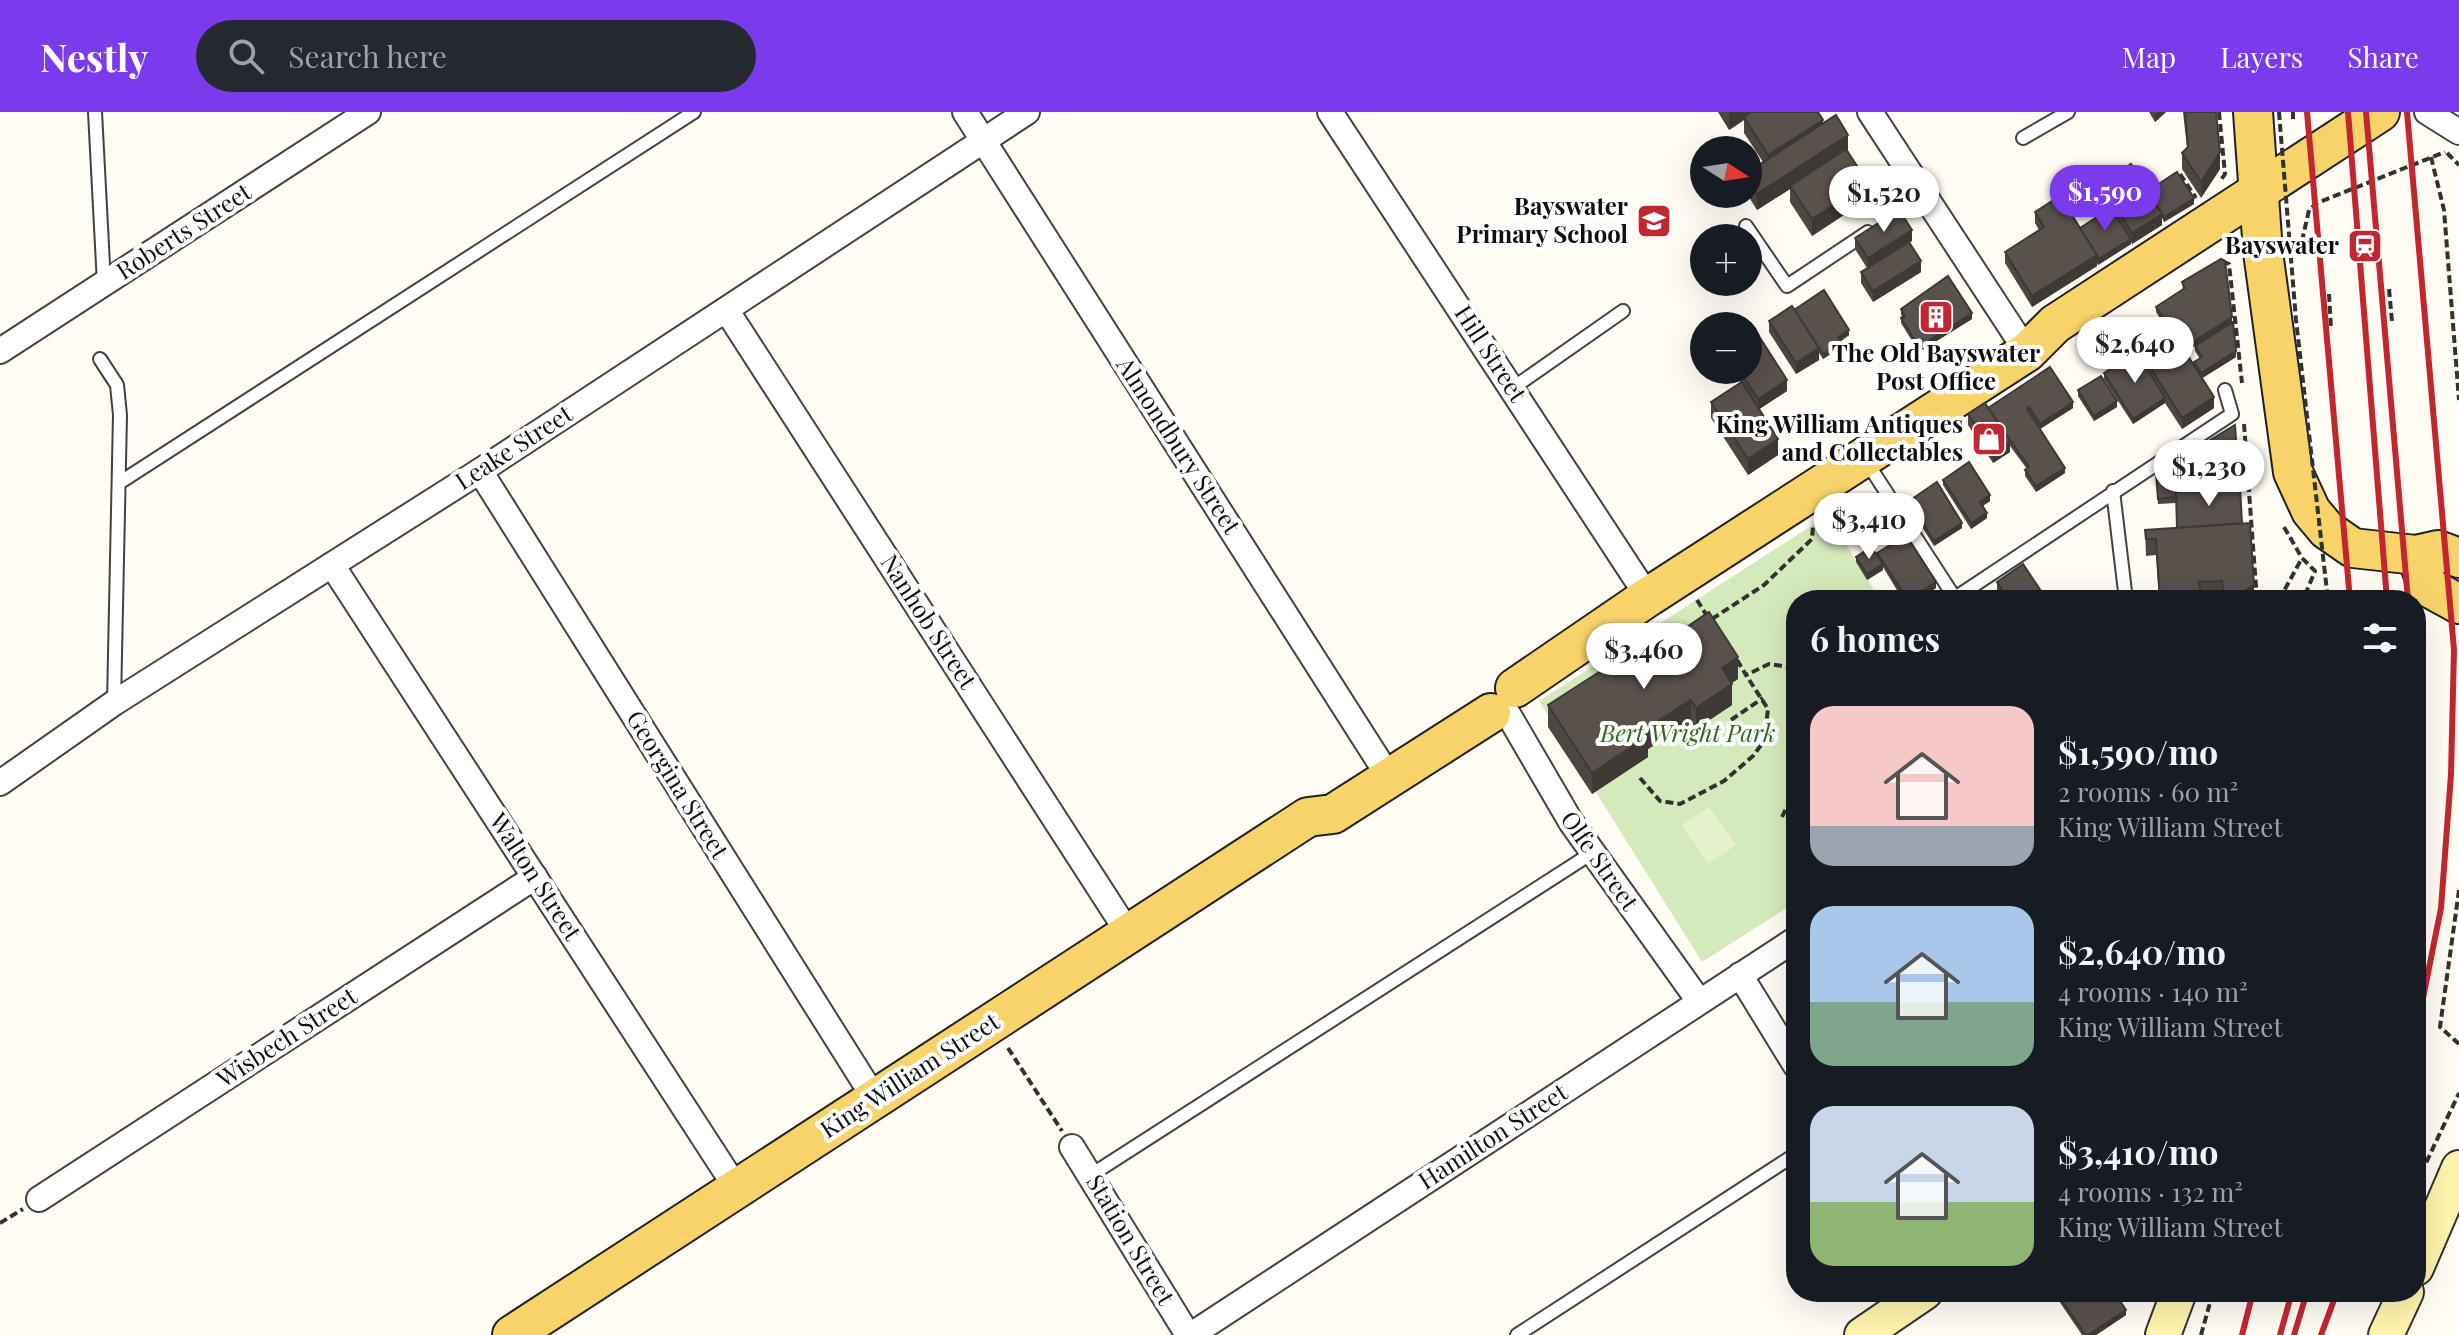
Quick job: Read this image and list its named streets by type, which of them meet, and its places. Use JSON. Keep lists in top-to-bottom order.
{
  "streets": {
    "main road": ["King William Street"],
    "street": [
      "Roberts Street",
      "Hill Street",
      "Almondbury Street",
      "Leake Street",
      "Nanhob Street",
      "Georgina Street",
      "Olfe Street",
      "Walton Street",
      "Wisbech Street",
      "Hamilton Street",
      "Station Street"
    ]
  },
  "crossings": [
    ["Hill Street", "King William Street"],
    ["Almondbury Street", "Leake Street"],
    ["Almondbury Street", "King William Street"],
    ["Leake Street", "Nanhob Street"],
    ["Leake Street", "Georgina Street"],
    ["Leake Street", "Walton Street"],
    ["Nanhob Street", "King William Street"],
    ["Georgina Street", "King William Street"],
    ["Olfe Street", "King William Street"],
    ["Olfe Street", "Hamilton Street"],
    ["Walton Street", "Wisbech Street"],
    ["Walton Street", "King William Street"],
    ["Hamilton Street", "Station Street"]
  ],
  "parks": ["Bert Wright Park"],
  "places": {
    "school or university": ["Bayswater Primary School"],
    "station": ["Bayswater"],
    "building": ["The Old Bayswater Post Office"],
    "shop": ["King William Antiques and Collectables"]
  },
  "north": "right",
  "page": {
    "header": "Nestly",
    "search": "Search here",
    "nav": ["Map", "Layers", "Share"],
    "map_buttons": ["+", "−"],
    "price": [
      "$1,590",
      "$1,520",
      "$2,640",
      "$1,230",
      "$3,410",
      "$3,460"
    ],
    "heading": "6 homes",
    "list": [
      {
        "name": "$1,590/mo",
        "note": "2 rooms · 60 m² · King William Street"
      },
      {
        "name": "$2,640/mo",
        "note": "4 rooms · 140 m² · King William Street"
      },
      {
        "name": "$3,410/mo",
        "note": "4 rooms · 132 m² · King William Street"
      }
    ]
  }
}
